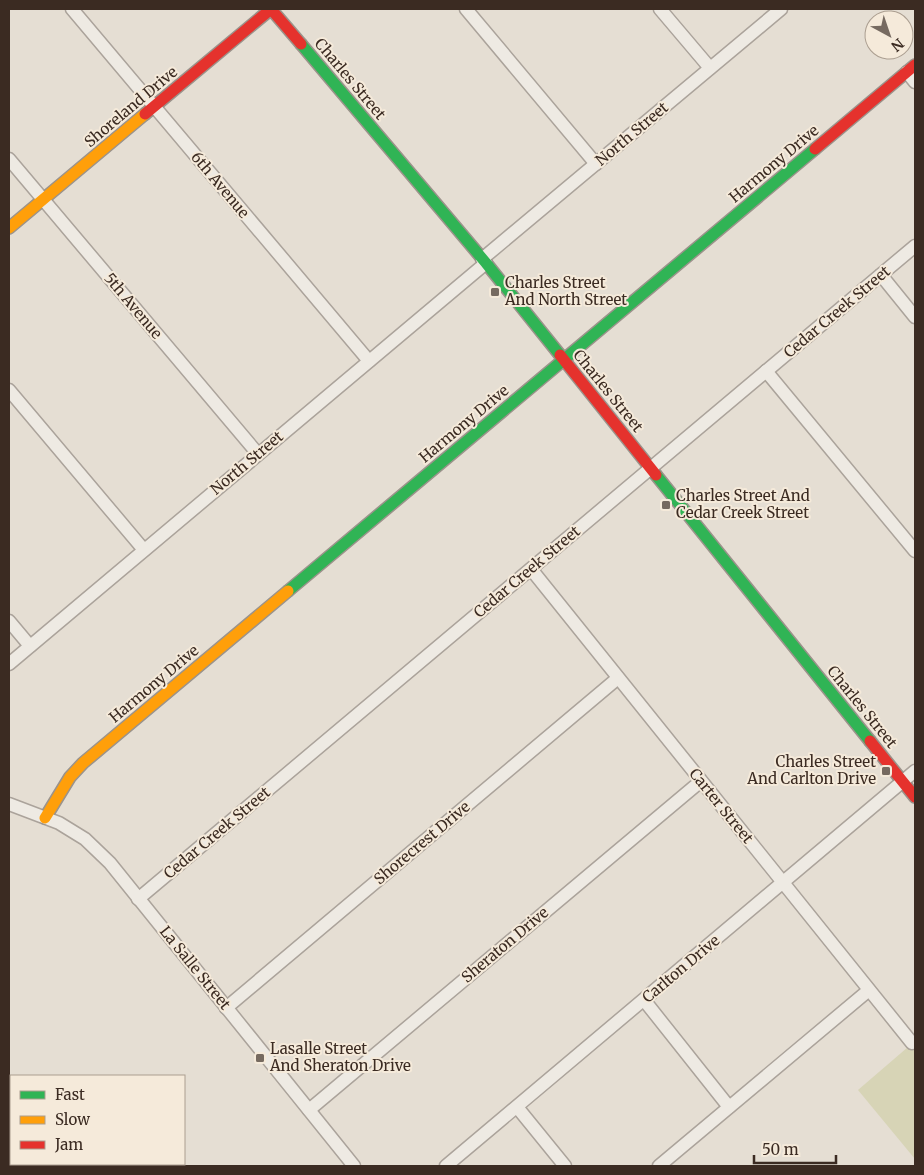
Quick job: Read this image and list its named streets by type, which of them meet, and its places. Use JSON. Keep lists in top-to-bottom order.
{
  "streets": {
    "street": [
      "Charles Street",
      "Shoreland Drive",
      "North Street",
      "Harmony Drive",
      "6th Avenue",
      "5th Avenue",
      "Cedar Creek Street",
      "Carter Street",
      "Shorecrest Drive",
      "Sheraton Drive",
      "La Salle Street",
      "Carlton Drive"
    ]
  },
  "crossings": [
    ["Charles Street", "Shoreland Drive"],
    ["Charles Street", "North Street"],
    ["Charles Street", "Harmony Drive"],
    ["Charles Street", "Cedar Creek Street"],
    ["Charles Street", "Carlton Drive"],
    ["Shoreland Drive", "6th Avenue"],
    ["Shoreland Drive", "5th Avenue"],
    ["North Street", "6th Avenue"],
    ["North Street", "5th Avenue"],
    ["Harmony Drive", "La Salle Street"],
    ["Cedar Creek Street", "Carter Street"],
    ["Cedar Creek Street", "La Salle Street"],
    ["Carter Street", "Shorecrest Drive"],
    ["Carter Street", "Sheraton Drive"],
    ["Carter Street", "Carlton Drive"],
    ["Shorecrest Drive", "La Salle Street"],
    ["Sheraton Drive", "La Salle Street"]
  ],
  "places": {
    "transit": [
      "Charles Street And North Street",
      "Charles Street And Cedar Creek Street",
      "Charles Street And Carlton Drive",
      "Lasalle Street And Sheraton Drive"
    ]
  },
  "legend": ["Fast", "Slow", "Jam"],
  "scale_bar": "50 m",
  "north": "bottom right"
}
